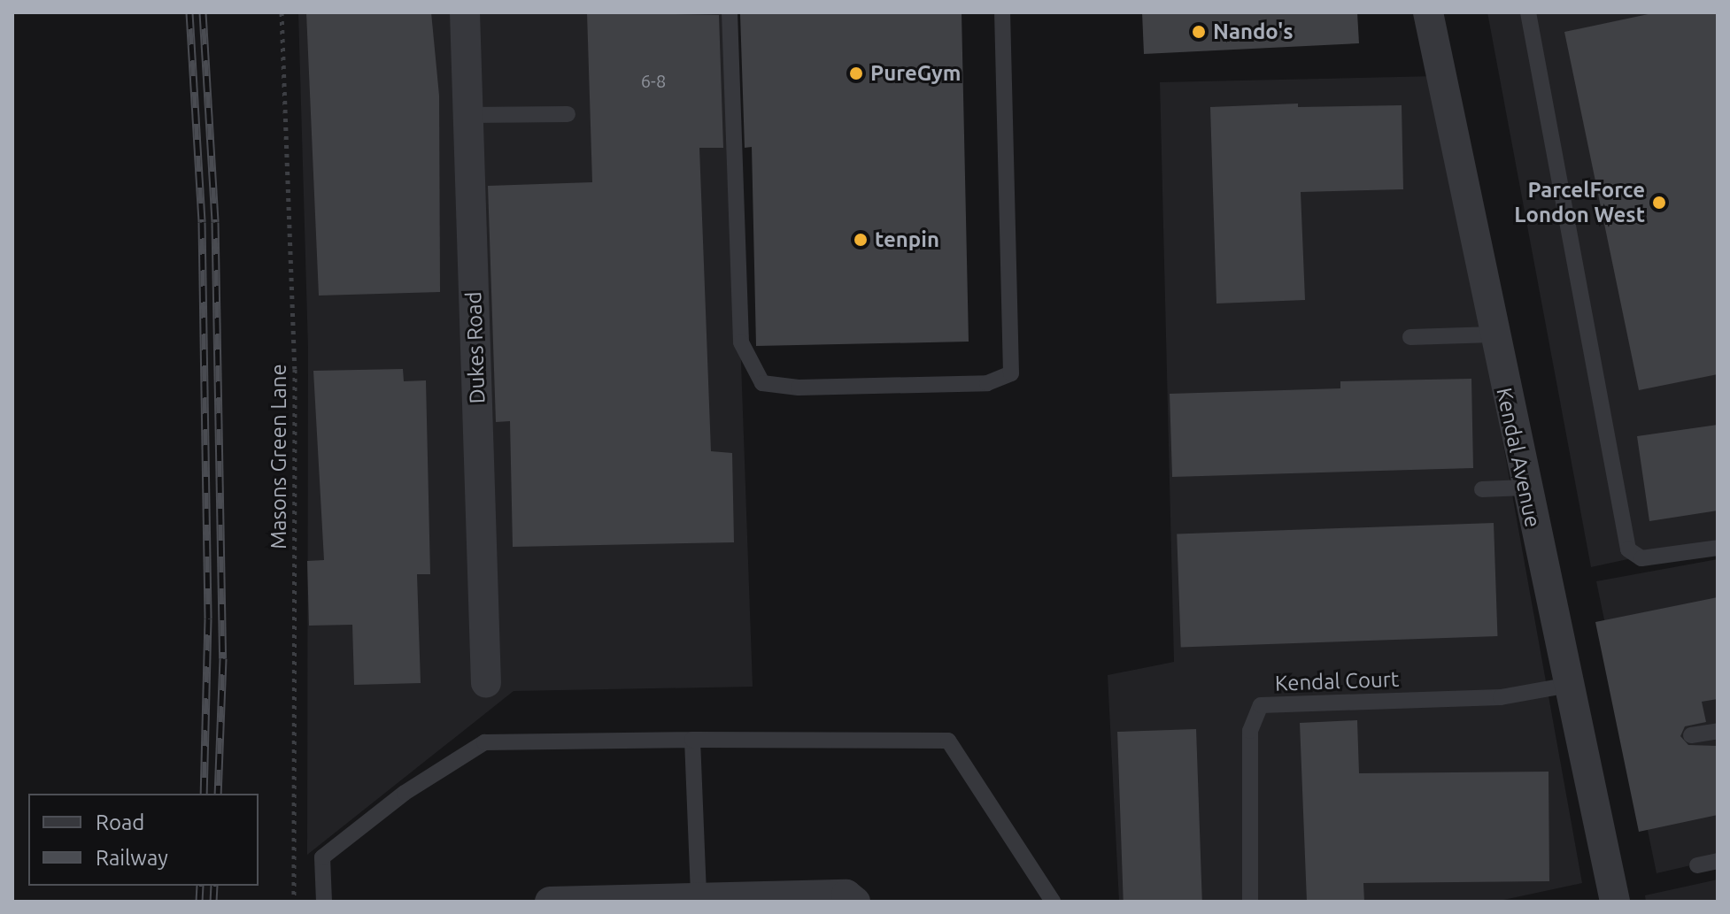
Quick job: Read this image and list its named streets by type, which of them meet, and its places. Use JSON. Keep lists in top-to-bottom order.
{
  "streets": {
    "street": ["Dukes Road", "Kendal Avenue"],
    "lane": ["Kendal Court"],
    "path": ["Masons Green Lane"]
  },
  "crossings": [
    ["Kendal Avenue", "Kendal Court"]
  ],
  "places": [
    "Nando's",
    "PureGym",
    "ParcelForce London West",
    "tenpin"
  ],
  "house_numbers": ["6-8"],
  "legend": ["Road", "Railway"]
}
